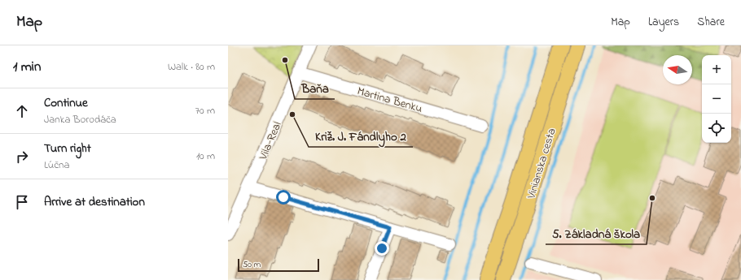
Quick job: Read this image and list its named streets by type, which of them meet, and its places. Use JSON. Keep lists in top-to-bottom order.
{
  "streets": {
    "main road": ["Vinianska cesta"],
    "street": ["Martina Benku", "Vila-Real"]
  },
  "crossings": [
    ["Martina Benku", "Vila-Real"]
  ],
  "places": ["Baňa", "Križ. J. Fándlyho 2", "5. Základná škola"],
  "scale_bar": "50 m",
  "north": "left",
  "page": {
    "header": "Map",
    "nav": ["Map", "Layers", "Share"],
    "heading": ["1 min", "Walk · 80 m"],
    "map_buttons": ["+", "−"],
    "list": [
      ["Continue", "Janka Borodáča", "70 m"],
      ["Turn right", "Lúčna", "10 m"],
      "Arrive at destination"
    ],
    "scale": "50 m"
  }
}
